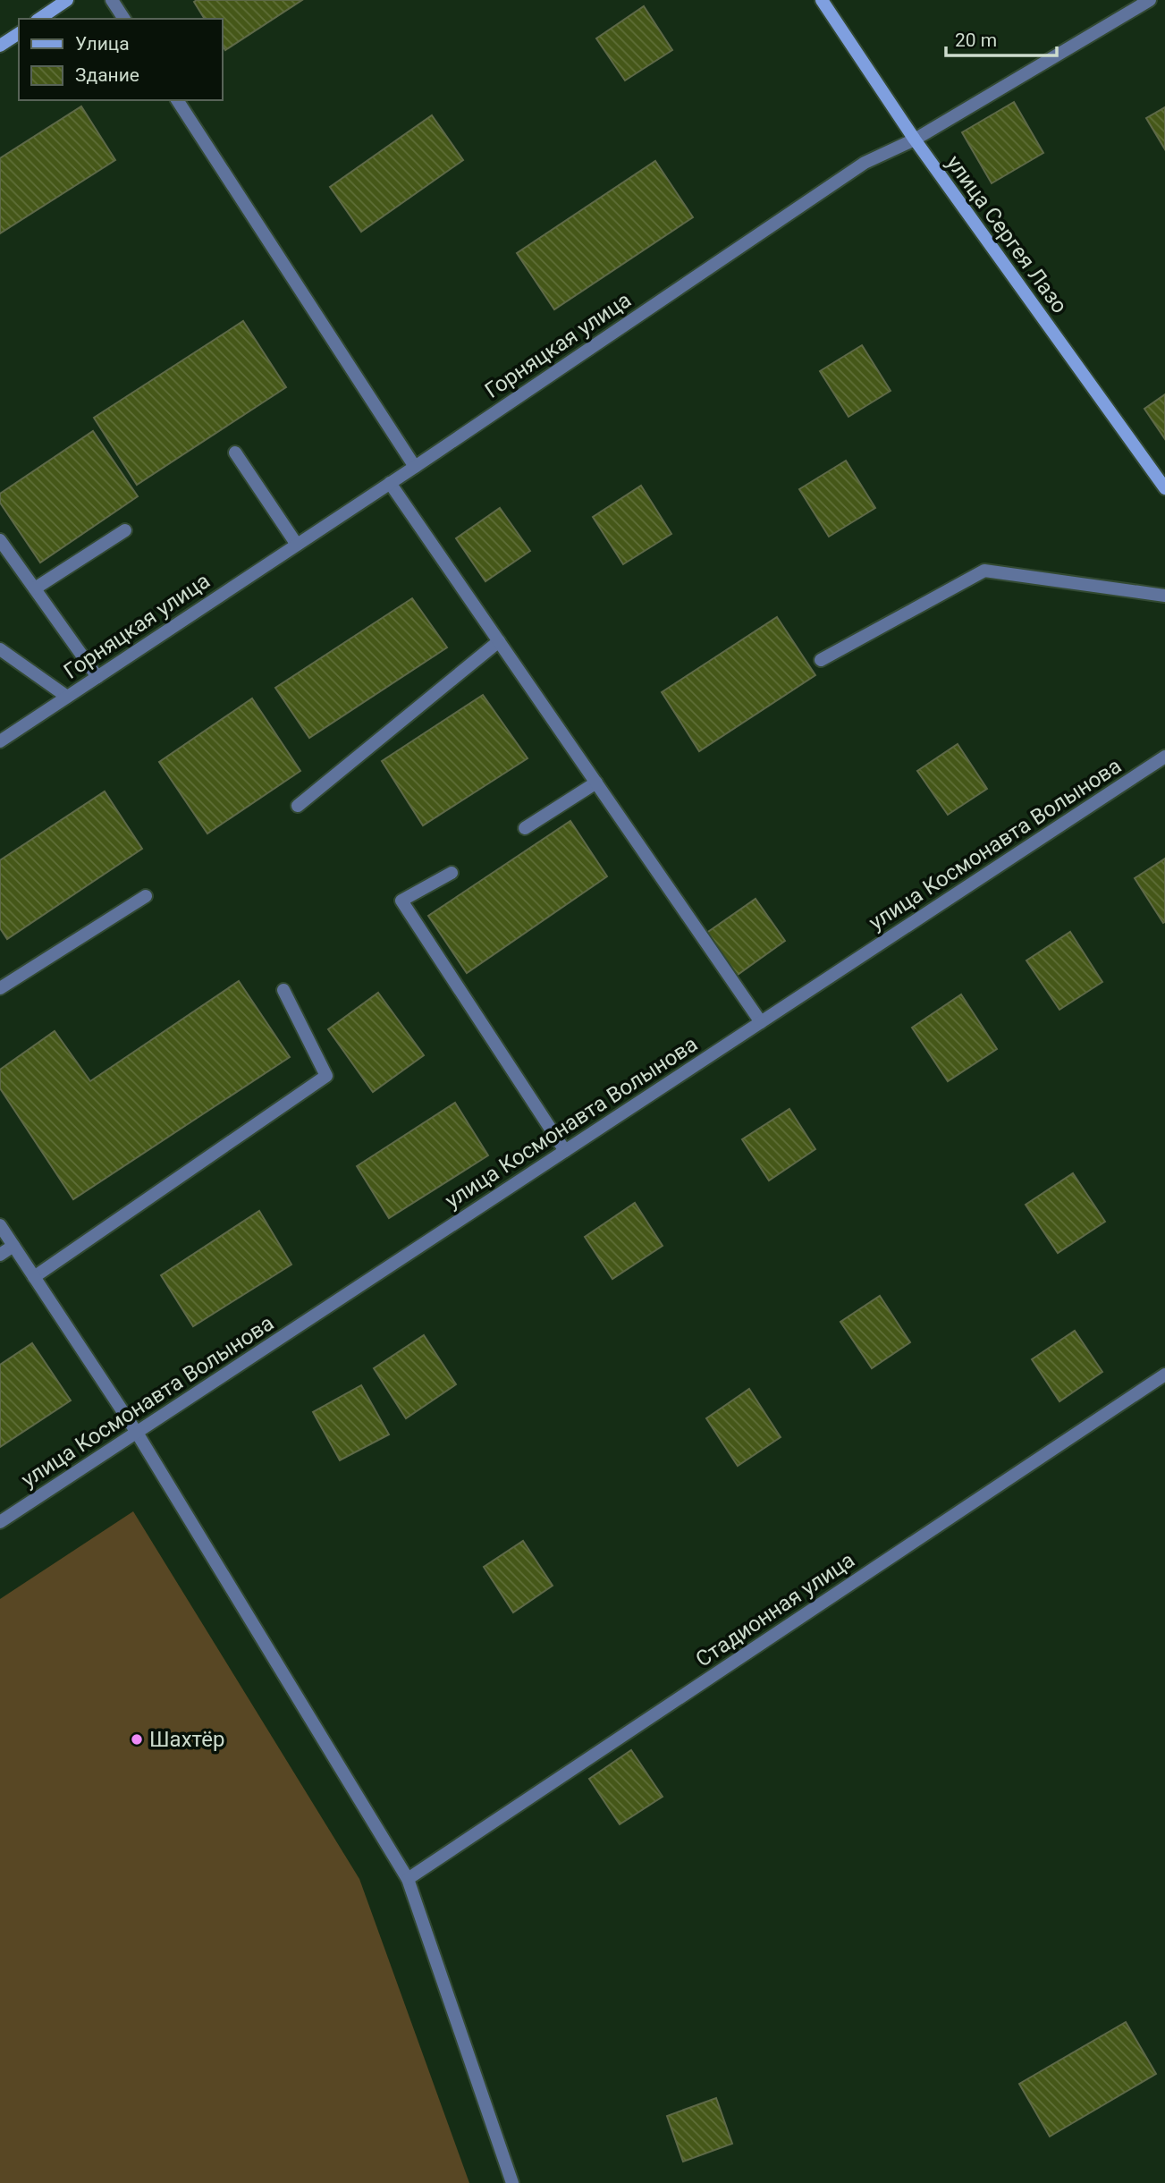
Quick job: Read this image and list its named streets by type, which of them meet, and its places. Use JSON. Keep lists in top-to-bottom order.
{
  "streets": {
    "street": [
      "улица Сергея Лазо",
      "Горняцкая улица",
      "улица Космонавта Волынова",
      "Стадионная улица"
    ]
  },
  "crossings": [
    ["улица Сергея Лазо", "Горняцкая улица"]
  ],
  "places": ["Шахтёр"],
  "legend": ["Улица", "Здание"],
  "scale_bar": "20 m"
}
